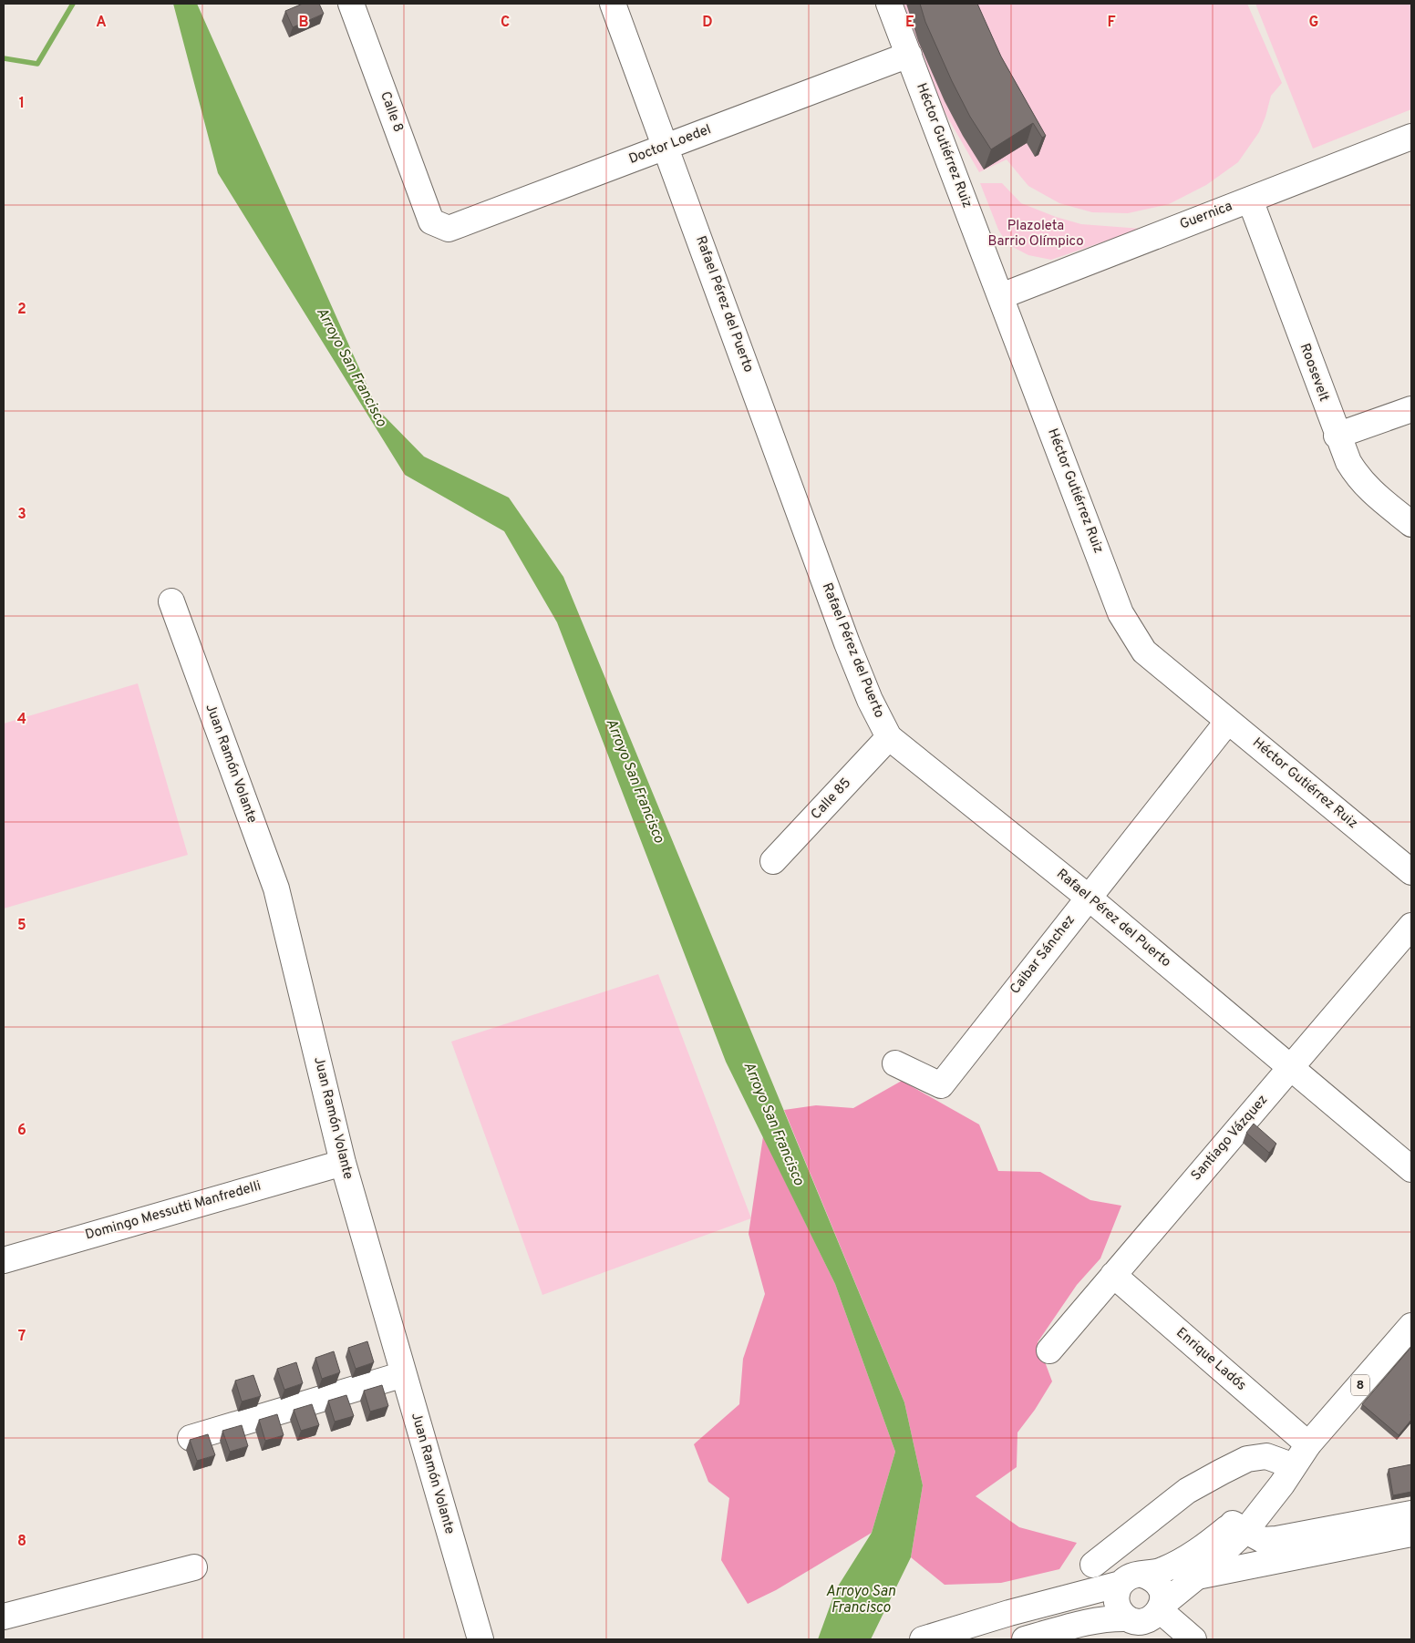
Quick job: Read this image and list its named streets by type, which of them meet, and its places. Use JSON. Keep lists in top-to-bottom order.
{
  "streets": {
    "main road": [
      "Calle 8",
      "Doctor Loedel",
      "Héctor Gutiérrez Ruiz",
      "Guernica",
      "Rafael Pérez del Puerto",
      "Roosevelt",
      "Juan Ramón Volante",
      "Calle 85",
      "Caibar Sánchez",
      "Santiago Vázquez",
      "Domingo Messutti Manfredelli",
      "Enrique Ladós",
      "8"
    ]
  },
  "crossings": [
    ["Calle 8", "Doctor Loedel"],
    ["Doctor Loedel", "Héctor Gutiérrez Ruiz"],
    ["Doctor Loedel", "Rafael Pérez del Puerto"],
    ["Héctor Gutiérrez Ruiz", "Guernica"],
    ["Héctor Gutiérrez Ruiz", "Caibar Sánchez"],
    ["Guernica", "Roosevelt"],
    ["Rafael Pérez del Puerto", "Calle 85"],
    ["Rafael Pérez del Puerto", "Caibar Sánchez"],
    ["Rafael Pérez del Puerto", "Santiago Vázquez"],
    ["Juan Ramón Volante", "Domingo Messutti Manfredelli"],
    ["Santiago Vázquez", "Enrique Ladós"],
    ["Enrique Ladós", "8"]
  ],
  "water": ["Arroyo San Francisco"],
  "parks": ["Plazoleta Barrio Olímpico"],
  "grid": {
    "columns": [
      "A",
      "B",
      "C",
      "D",
      "E",
      "F",
      "G"
    ],
    "rows": [
      "1",
      "2",
      "3",
      "4",
      "5",
      "6",
      "7",
      "8"
    ]
  }
}
